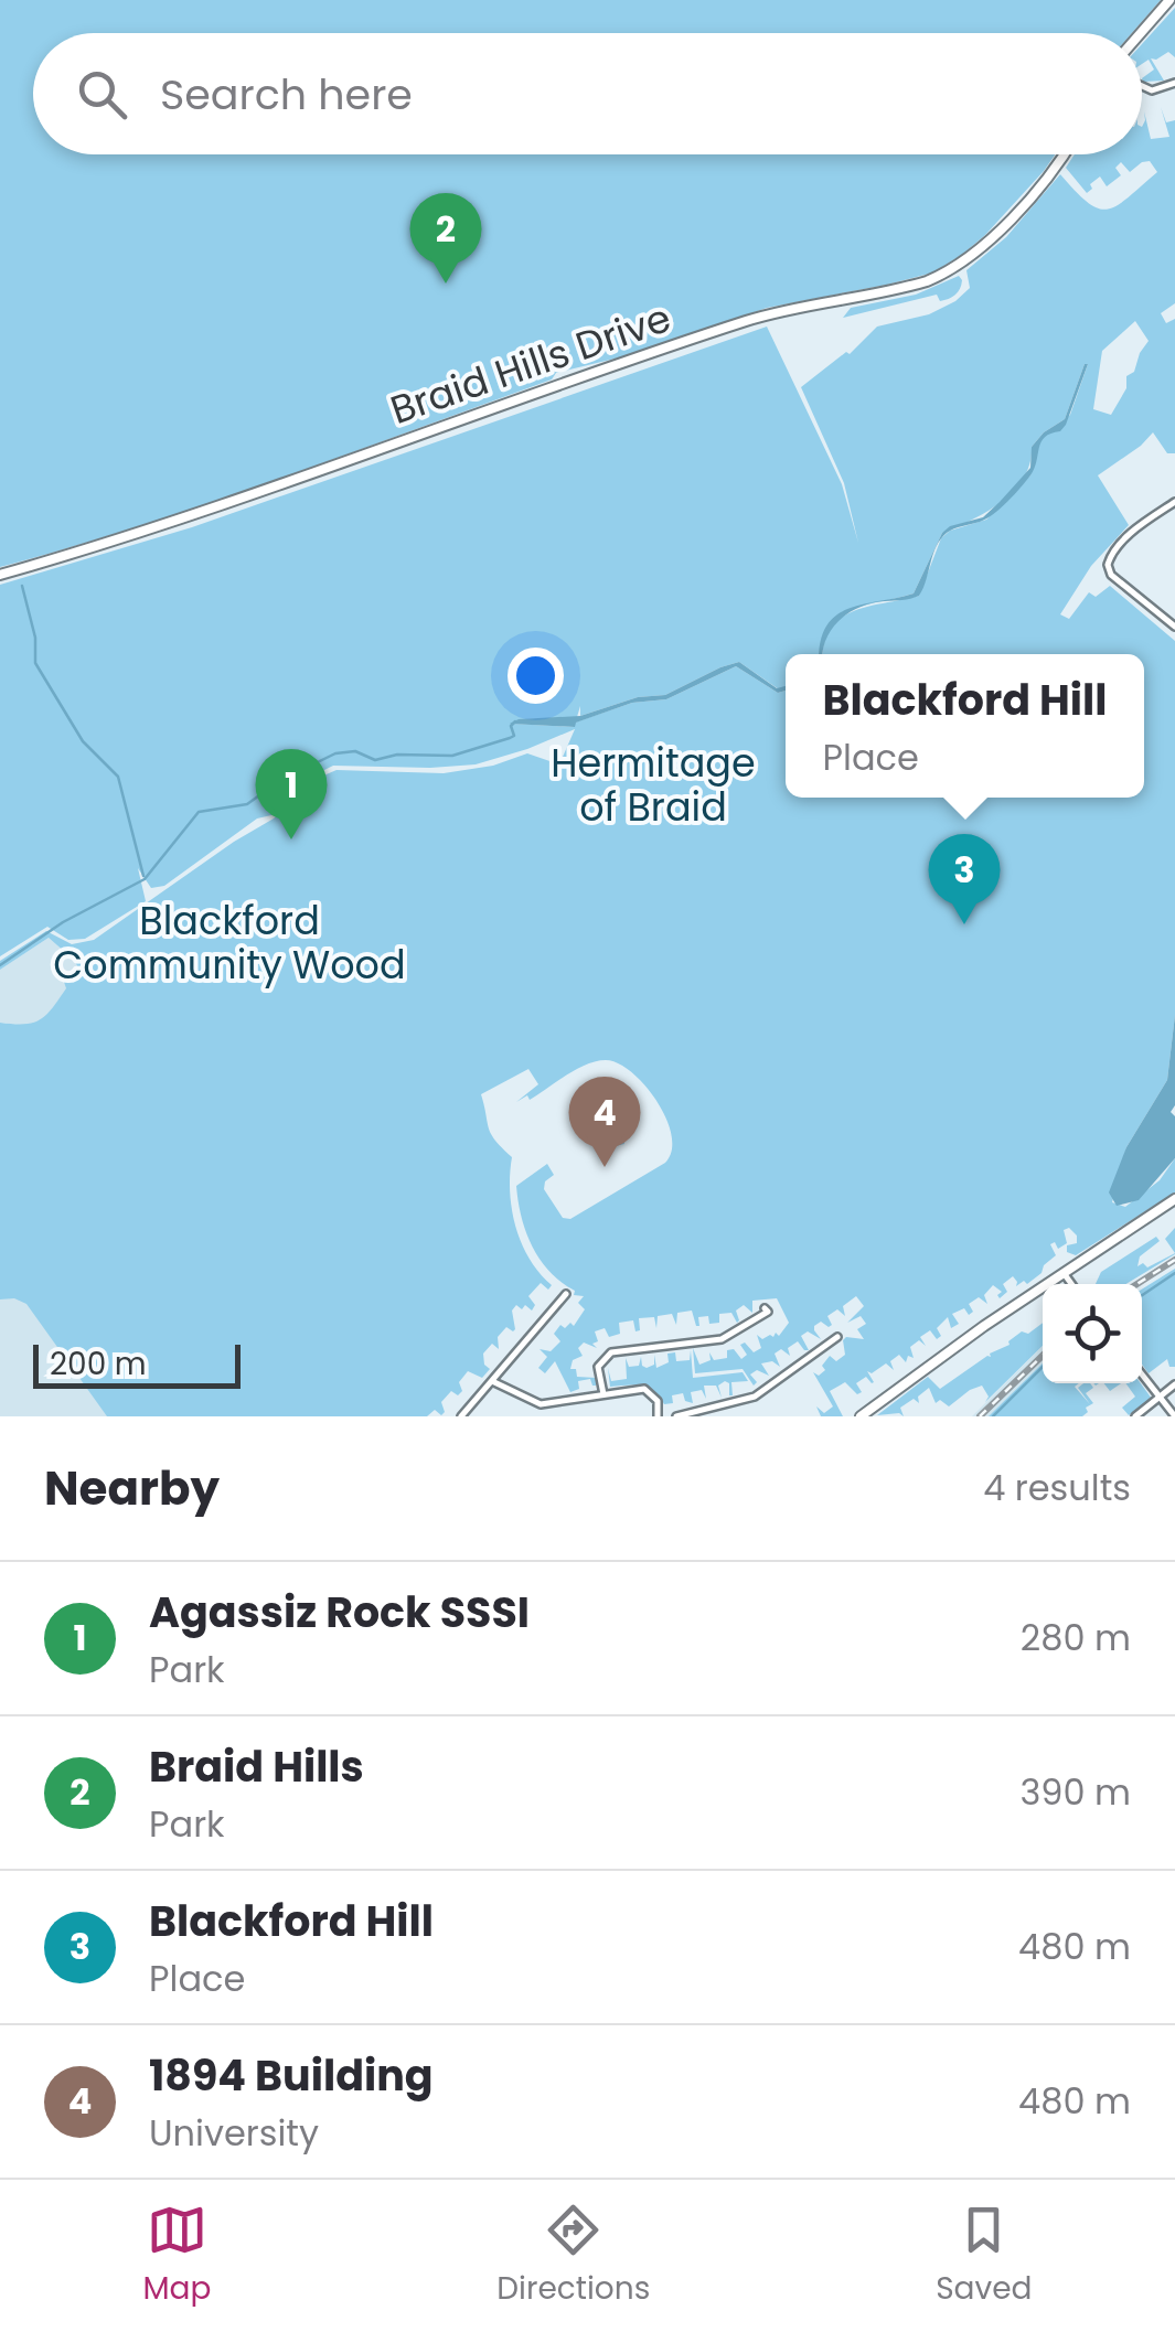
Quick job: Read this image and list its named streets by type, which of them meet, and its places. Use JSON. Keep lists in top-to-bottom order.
{
  "streets": {
    "street": ["Braid Hills Drive"]
  },
  "parks": ["Hermitage of Braid", "Blackford Community Wood"],
  "scale_bar": "200 m",
  "page": {
    "search": "Search here",
    "pins": [
      "2",
      "1",
      "3",
      "4"
    ],
    "popup": ["Blackford Hill", "Place"],
    "scale": "200 m",
    "heading": ["Nearby", "4 results"],
    "list": [
      {
        "mark": "1",
        "name": "Agassiz Rock SSSI",
        "note": "Park",
        "value": "280 m"
      },
      {
        "mark": "2",
        "name": "Braid Hills",
        "note": "Park",
        "value": "390 m"
      },
      {
        "mark": "3",
        "name": "Blackford Hill",
        "note": "Place",
        "value": "480 m"
      },
      {
        "mark": "4",
        "name": "1894 Building",
        "note": "University",
        "value": "480 m"
      }
    ],
    "nav": ["Map", "Directions", "Saved"]
  }
}
